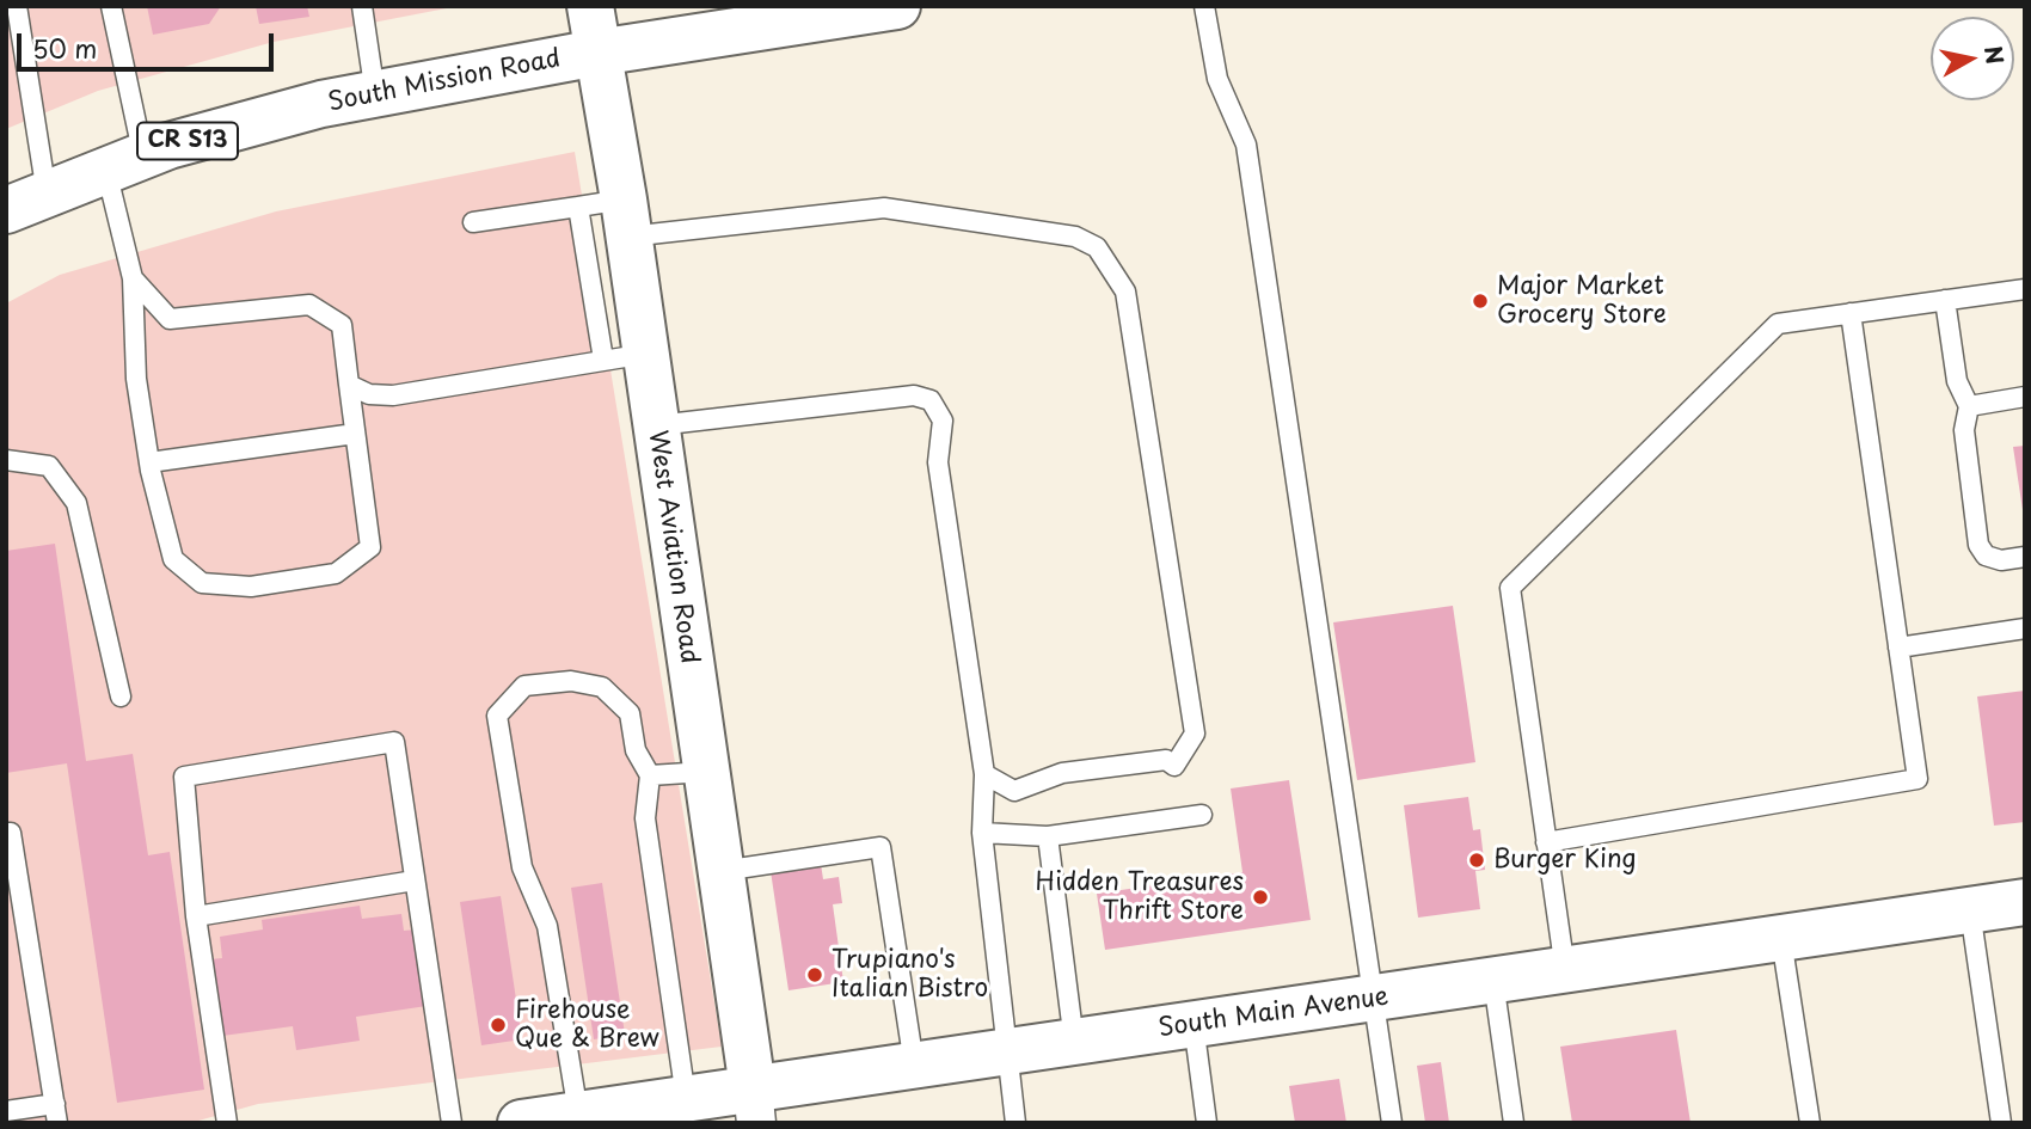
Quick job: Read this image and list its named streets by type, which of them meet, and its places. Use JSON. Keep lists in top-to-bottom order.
{
  "streets": {
    "main road": [
      "South Mission Road",
      "CR S13",
      "West Aviation Road",
      "South Main Avenue"
    ]
  },
  "crossings": [
    ["South Mission Road", "West Aviation Road"],
    ["West Aviation Road", "South Main Avenue"]
  ],
  "places": [
    "Major Market Grocery Store",
    "Burger King",
    "Hidden Treasures Thrift Store",
    "Trupiano's Italian Bistro",
    "Firehouse Que & Brew"
  ],
  "scale_bar": "50 m",
  "north": "right"
}
